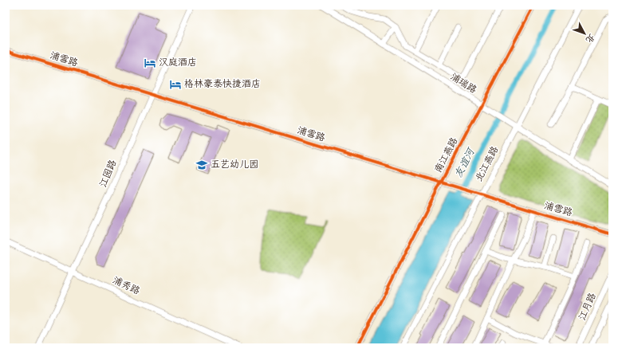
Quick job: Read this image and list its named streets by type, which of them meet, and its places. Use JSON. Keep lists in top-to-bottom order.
{
  "streets": {
    "street": [
      "浦雪路",
      "浦瑞路",
      "南江燕路",
      "北江燕路",
      "江园路",
      "浦秀路",
      "江月路"
    ]
  },
  "crossings": [
    ["浦雪路", "南江燕路"],
    ["浦雪路", "北江燕路"],
    ["浦雪路", "江园路"],
    ["浦瑞路", "南江燕路"],
    ["浦瑞路", "北江燕路"],
    ["江园路", "浦秀路"]
  ],
  "water": ["友谊河"],
  "places": {
    "hotel": ["汉庭酒店", "格林豪泰快捷酒店"],
    "school or university": ["五艺幼儿园"]
  },
  "north": "bottom right"
}
